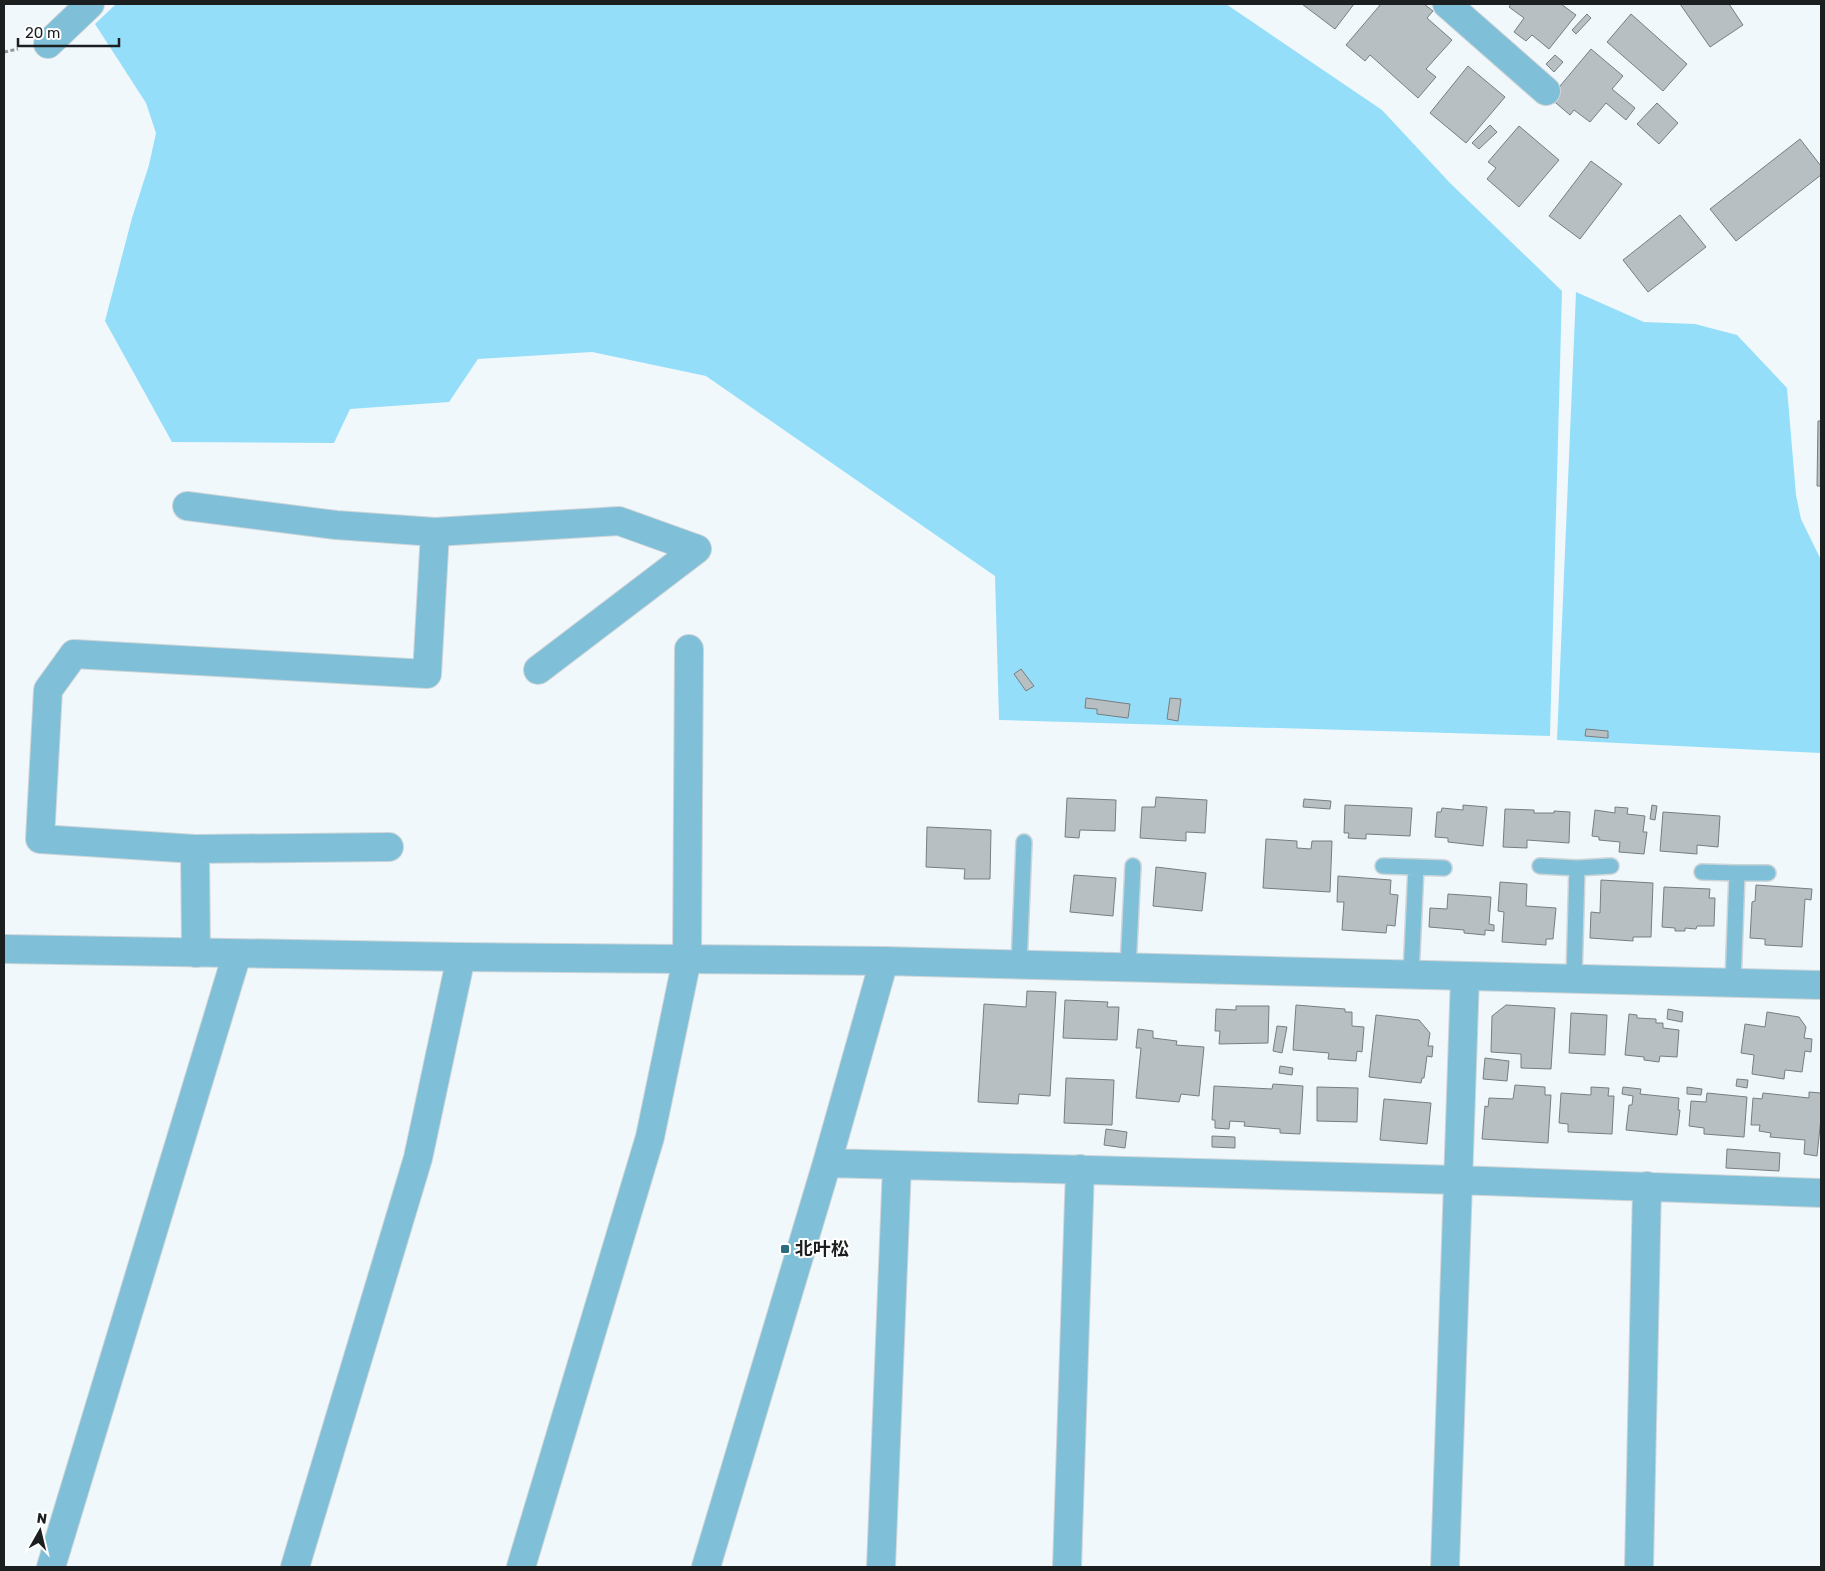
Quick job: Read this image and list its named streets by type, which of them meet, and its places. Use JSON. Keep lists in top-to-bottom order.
{
  "places": {
    "transit": ["北叶松"]
  },
  "scale_bar": "20 m",
  "north": "top"
}
